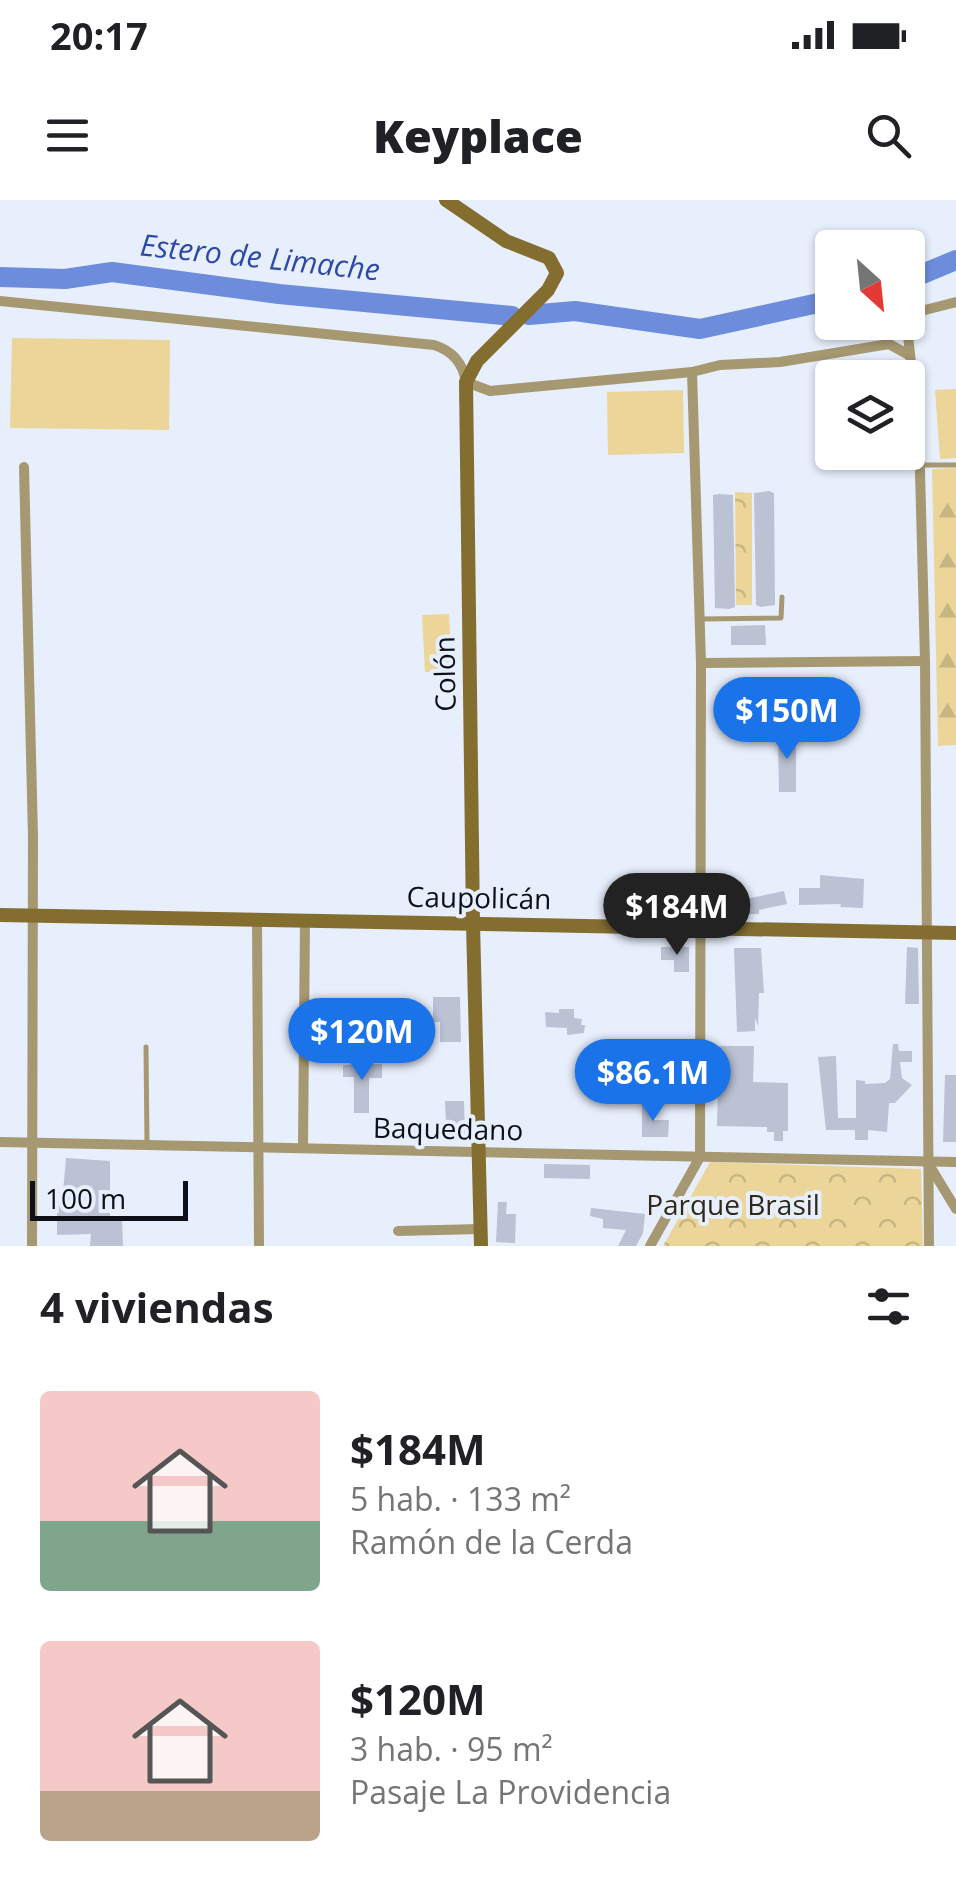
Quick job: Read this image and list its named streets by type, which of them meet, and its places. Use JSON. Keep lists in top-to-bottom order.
{
  "streets": {
    "street": ["Colón", "Caupolicán", "Baquedano"]
  },
  "crossings": [
    ["Colón", "Caupolicán"],
    ["Colón", "Baquedano"]
  ],
  "water": ["Estero de Limache"],
  "parks": ["Parque Brasil"],
  "scale_bar": "100 m",
  "north": "bottom right",
  "page": {
    "status": "20:17",
    "header": "Keyplace",
    "price": [
      "$150M",
      "$184M",
      "$120M",
      "$86.1M"
    ],
    "scale": "100 m",
    "heading": "4 viviendas",
    "list": [
      {
        "name": "$184M",
        "note": "5 hab. · 133 m² · Ramón de la Cerda"
      },
      {
        "name": "$120M",
        "note": "3 hab. · 95 m² · Pasaje La Providencia"
      }
    ]
  }
}
